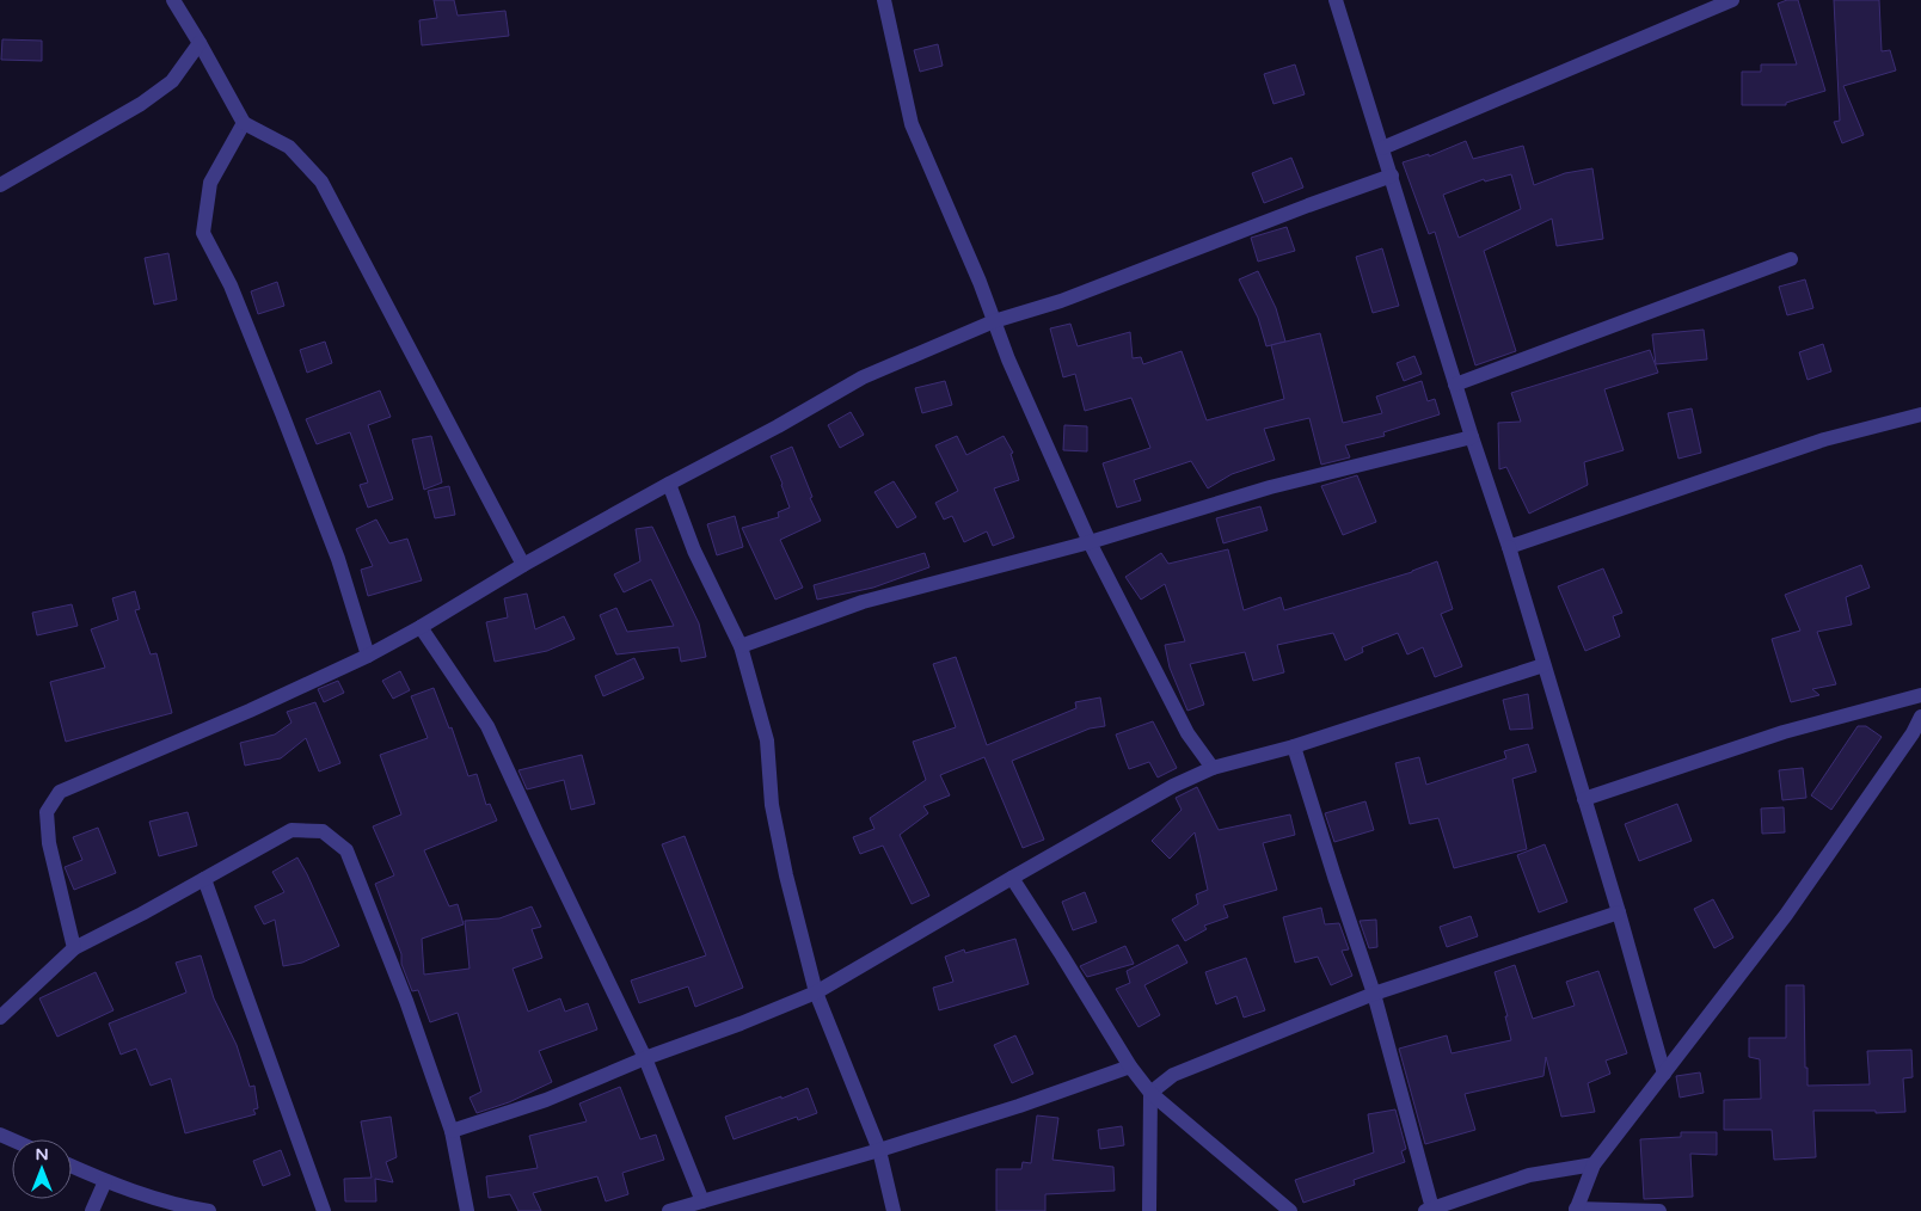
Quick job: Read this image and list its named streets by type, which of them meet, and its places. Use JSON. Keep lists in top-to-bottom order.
{
  "north": "top"
}
